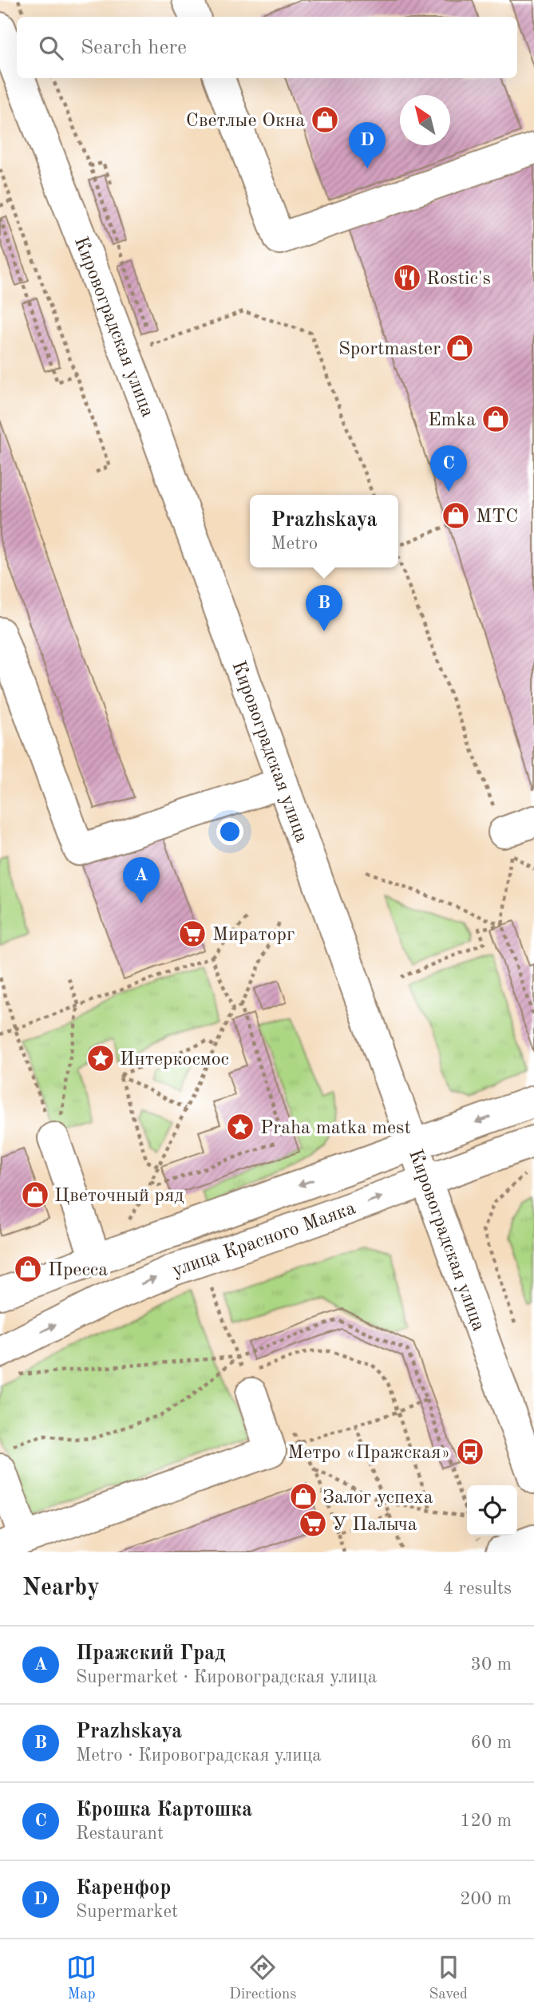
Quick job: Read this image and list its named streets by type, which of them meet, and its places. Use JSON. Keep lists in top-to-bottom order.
{
  "streets": {
    "street": ["Кировоградская улица", "улица Красного Маяка"]
  },
  "crossings": [
    ["Кировоградская улица", "улица Красного Маяка"]
  ],
  "places": {
    "shop": [
      "Светлые Окна",
      "Sportmaster",
      "Emka",
      "МТС",
      "Цветочный ряд",
      "Пресса",
      "Залог успеха"
    ],
    "restaurant": ["Rostic's"],
    "supermarket": ["Мираторг", "У Палыча"],
    "place": ["Интеркосмос", "Praha matka mest"],
    "bus stop": ["Метро «Пражская»"]
  },
  "north": "top left",
  "page": {
    "search": "Search here",
    "pins": [
      "D",
      "C",
      "B",
      "A"
    ],
    "popup": ["Prazhskaya", "Metro"],
    "heading": ["Nearby", "4 results"],
    "list": [
      {
        "mark": "A",
        "name": "Пражский Град",
        "note": "Supermarket · Кировоградская улица",
        "value": "30 m"
      },
      {
        "mark": "B",
        "name": "Prazhskaya",
        "note": "Metro · Кировоградская улица",
        "value": "60 m"
      },
      {
        "mark": "C",
        "name": "Крошка Картошка",
        "note": "Restaurant",
        "value": "120 m"
      },
      {
        "mark": "D",
        "name": "Каренфор",
        "note": "Supermarket",
        "value": "200 m"
      }
    ],
    "nav": ["Map", "Directions", "Saved"]
  }
}
